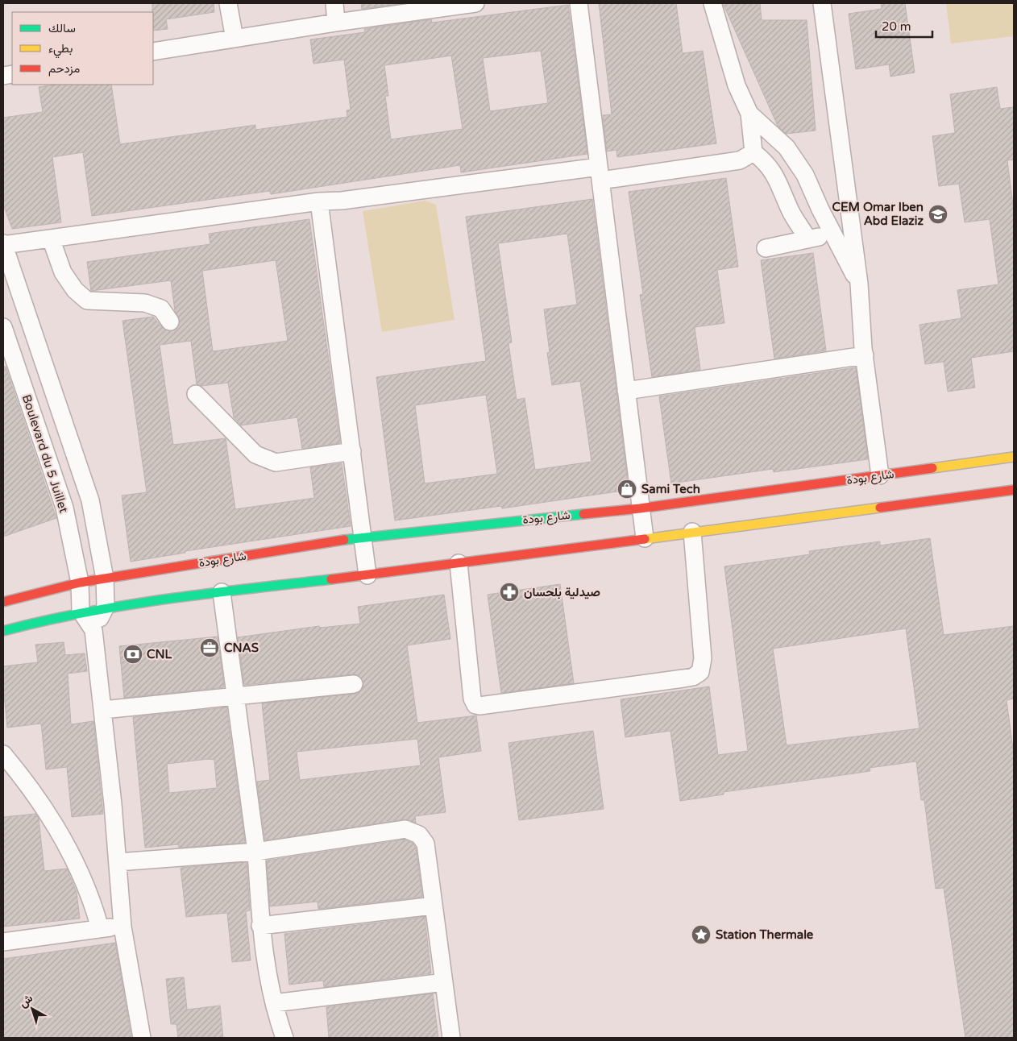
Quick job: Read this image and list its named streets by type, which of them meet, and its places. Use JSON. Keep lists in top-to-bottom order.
{
  "streets": {
    "street": ["Boulevard du 5 Juillet", "شارع بودة"]
  },
  "crossings": [
    ["Boulevard du 5 Juillet", "شارع بودة"]
  ],
  "places": {
    "school or university": ["CEM Omar Iben Abd Elaziz"],
    "shop": ["Sami Tech"],
    "pharmacy": ["صيدلية بلحسان"],
    "office": ["CNAS"],
    "bank": ["CNL"],
    "place": ["Station Thermale"]
  },
  "legend": ["سالك", "بطيء", "مزدحم"],
  "scale_bar": "20 m",
  "north": "top left"
}
